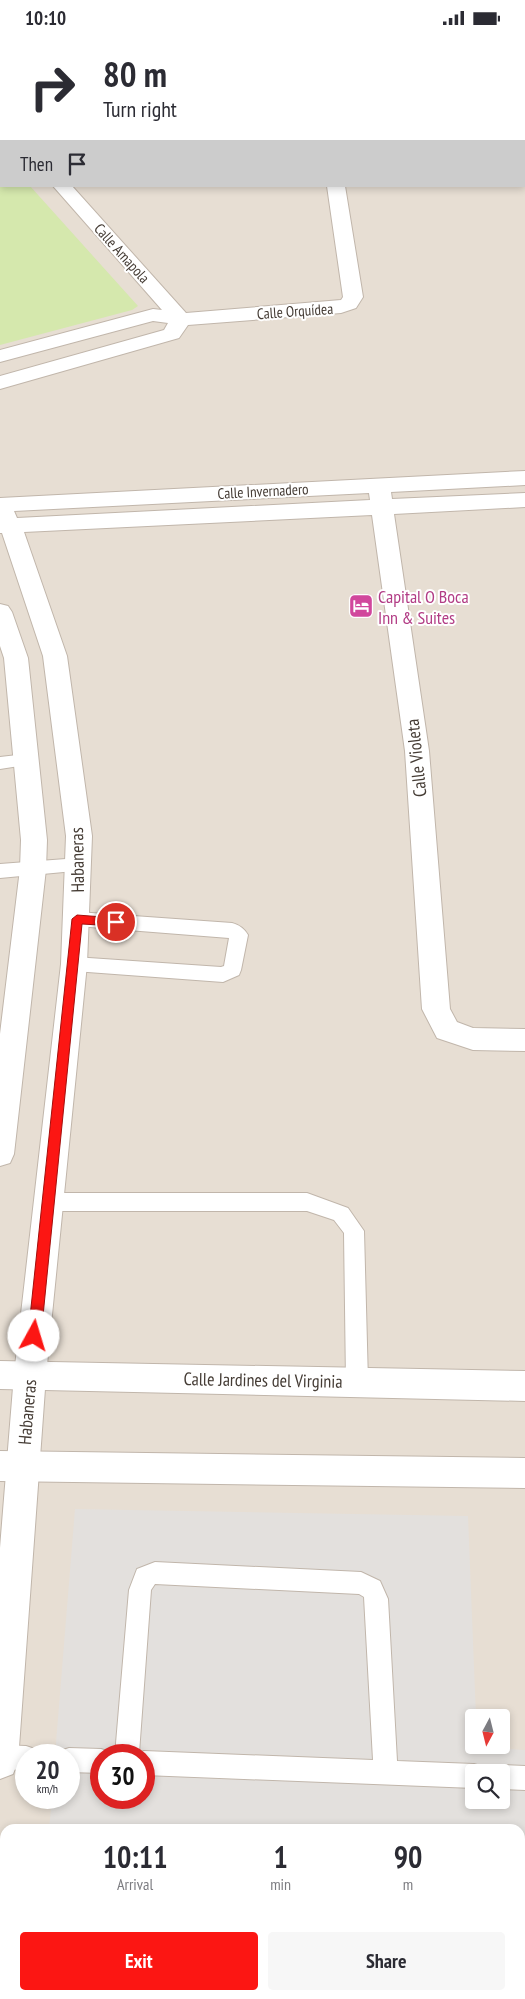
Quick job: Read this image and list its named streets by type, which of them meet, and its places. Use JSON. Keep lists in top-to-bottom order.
{
  "streets": {
    "street": [
      "Calle Amapola",
      "Calle Orquídea",
      "Calle Invernadero",
      "Calle Violeta",
      "Habaneras",
      "Calle Jardines del Virginia"
    ]
  },
  "crossings": [
    ["Calle Amapola", "Calle Orquídea"],
    ["Calle Invernadero", "Calle Violeta"],
    ["Calle Invernadero", "Habaneras"],
    ["Habaneras", "Calle Jardines del Virginia"]
  ],
  "places": {
    "hotel": ["Capital O Boca Inn & Suites"]
  },
  "north": "bottom",
  "page": {
    "status": "10:10",
    "turn": ["80 m", "Turn right"],
    "then": "Then",
    "speed": "20 km/h",
    "limit": "30",
    "eta": [
      "10:11",
      "Arrival",
      "1",
      "min",
      "90",
      "m"
    ],
    "buttons": ["Exit", "Share"]
  }
}
